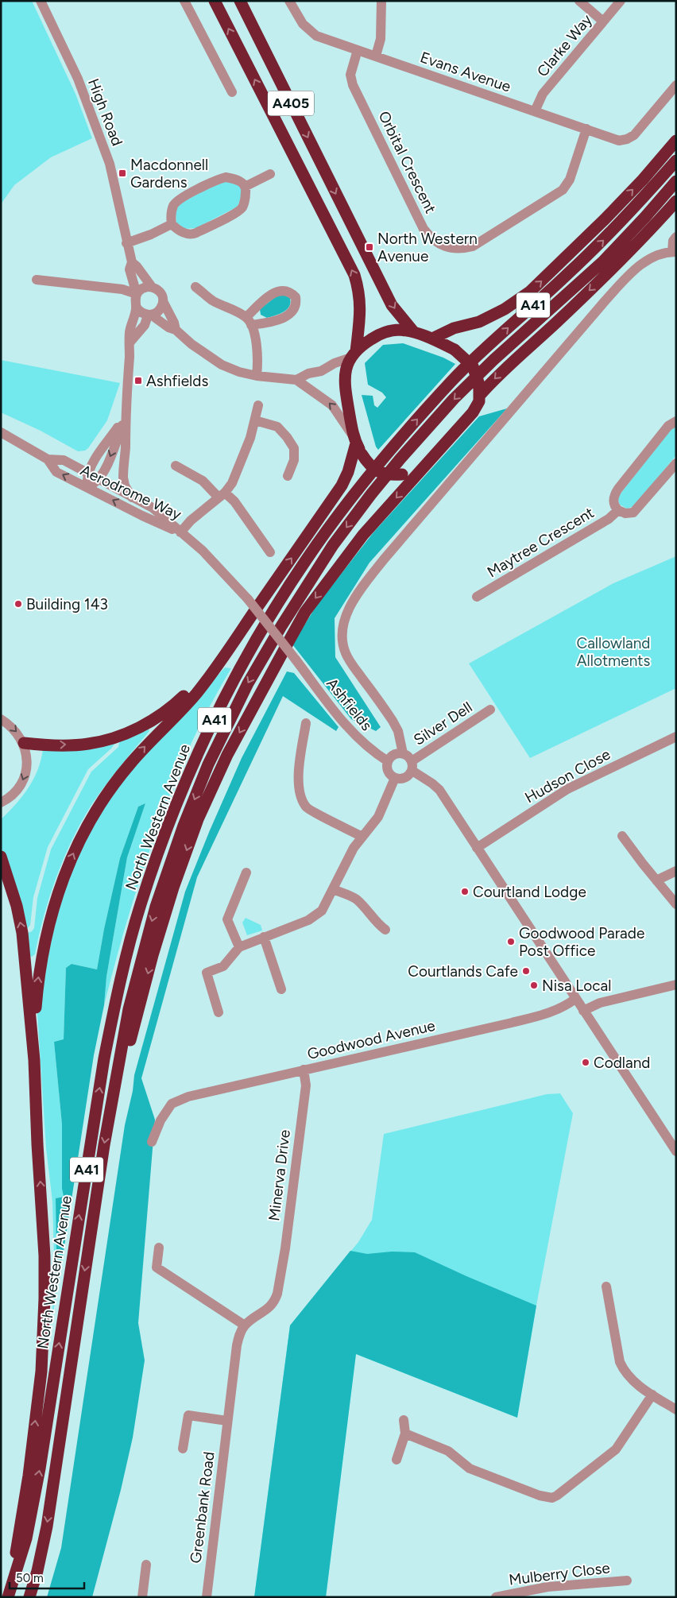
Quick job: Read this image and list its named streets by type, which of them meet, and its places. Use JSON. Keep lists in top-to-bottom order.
{
  "streets": {
    "highway": ["A405", "A41", "North Western Avenue"],
    "street": [
      "Clarke Way",
      "Evans Avenue",
      "High Road",
      "Orbital Crescent",
      "Aerodrome Way",
      "Maytree Crescent",
      "Ashfields",
      "Silver Dell",
      "Hudson Close",
      "Goodwood Avenue",
      "Minerva Drive",
      "Greenbank Road",
      "Mulberry Close"
    ]
  },
  "crossings": [
    ["Clarke Way", "Evans Avenue"],
    ["Evans Avenue", "Orbital Crescent"],
    ["Aerodrome Way", "Ashfields"],
    ["Ashfields", "Silver Dell"],
    ["Goodwood Avenue", "Minerva Drive"],
    ["Minerva Drive", "Greenbank Road"]
  ],
  "parks": ["Callowland Allotments"],
  "places": {
    "transit": ["Macdonnell Gardens", "North Western Avenue", "Ashfields"],
    "other": [
      "Building 143",
      "Courtland Lodge",
      "Goodwood Parade Post Office",
      "Courtlands Cafe",
      "Nisa Local",
      "Codland"
    ]
  },
  "scale_bar": "50 m"
}
